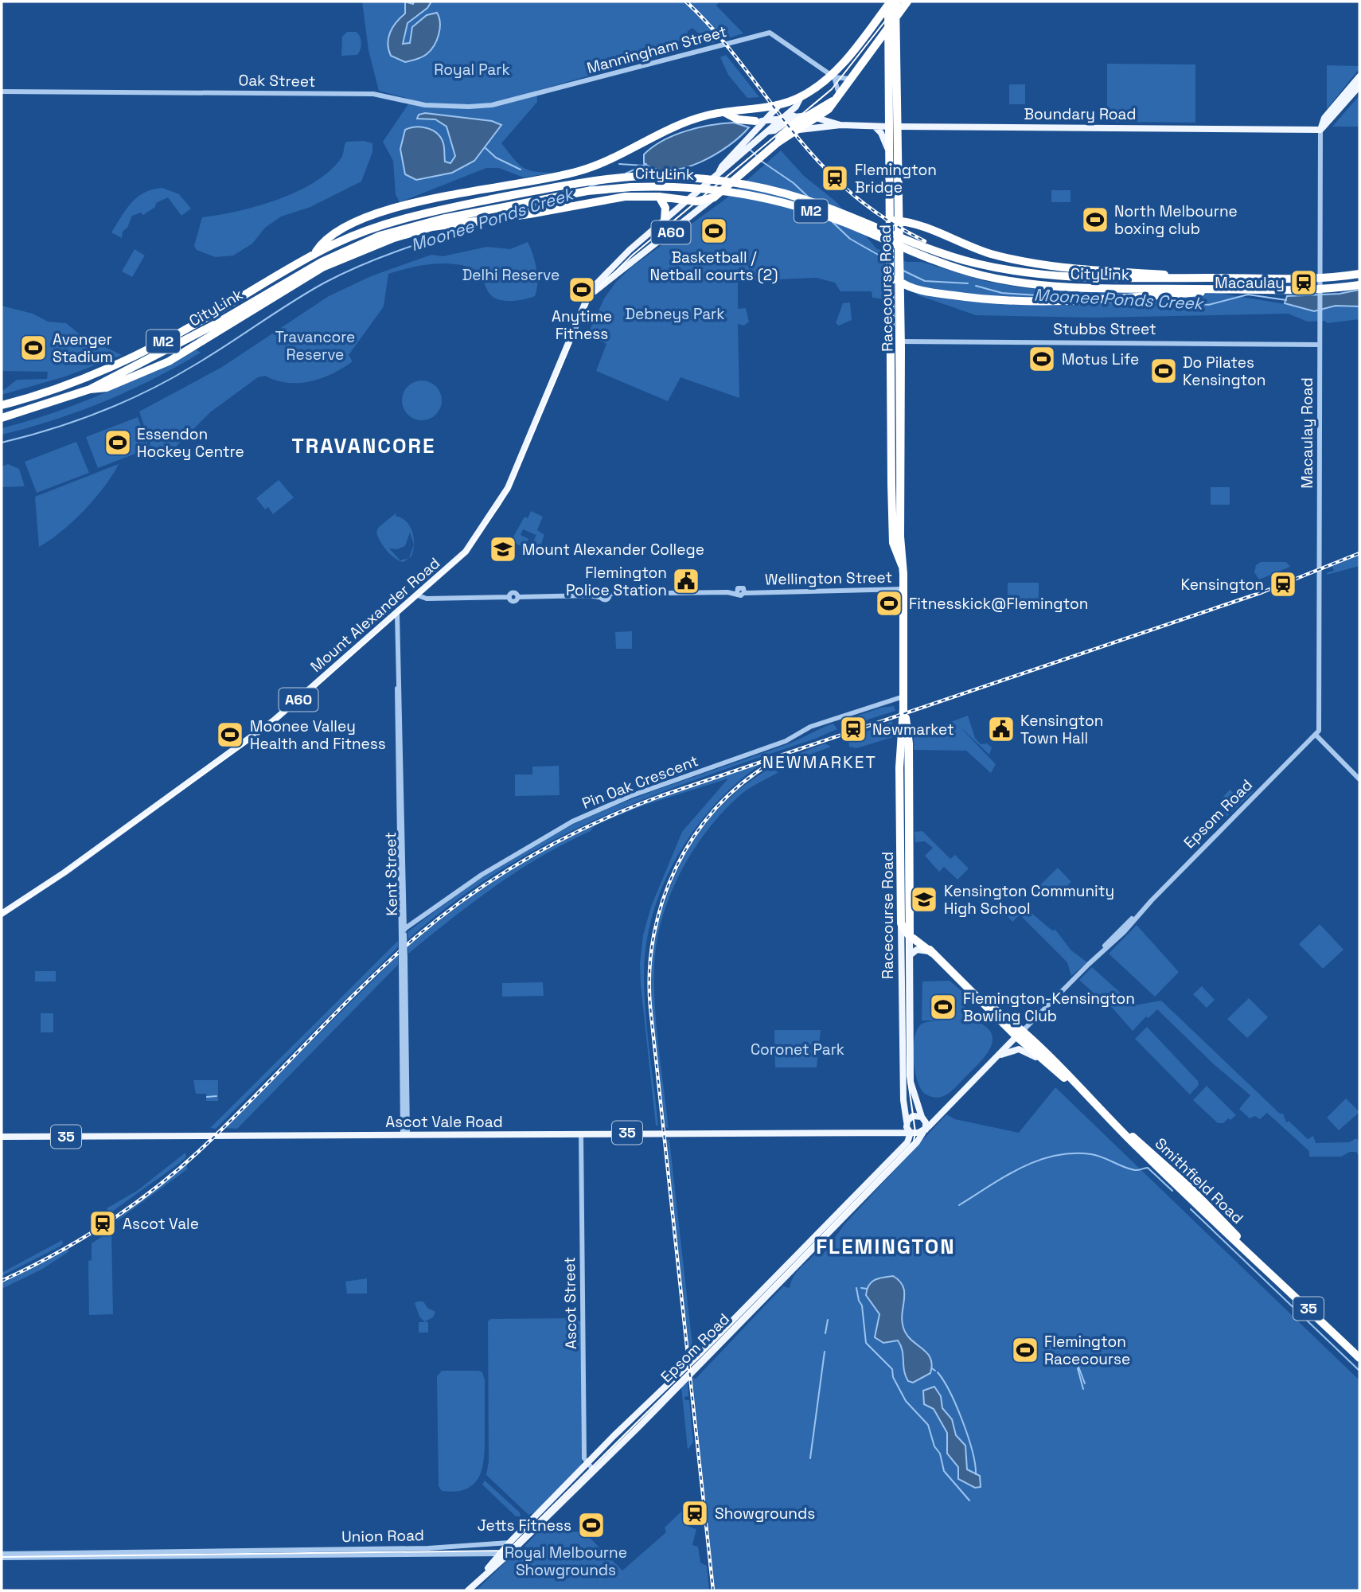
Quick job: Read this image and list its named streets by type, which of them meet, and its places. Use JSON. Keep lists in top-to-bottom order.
{
  "streets": {
    "highway": [
      "Boundary Road",
      "CityLink",
      "M2",
      "A60",
      "Racecourse Road",
      "Stubbs Street",
      "Mount Alexander Road",
      "35",
      "Smithfield Road"
    ],
    "main road": ["Epsom Road", "Ascot Vale Road"],
    "street": [
      "Manningham Street",
      "Oak Street",
      "Macaulay Road",
      "Wellington Street",
      "Pin Oak Crescent",
      "Kent Street",
      "Ascot Street",
      "Union Road"
    ]
  },
  "crossings": [
    ["Manningham Street", "Oak Street"],
    ["Manningham Street", "A60"],
    ["Boundary Road", "A60"],
    ["Boundary Road", "Racecourse Road"],
    ["Boundary Road", "Macaulay Road"],
    ["A60", "Racecourse Road"],
    ["A60", "Mount Alexander Road"],
    ["Racecourse Road", "Stubbs Street"],
    ["Racecourse Road", "Wellington Street"],
    ["Racecourse Road", "Pin Oak Crescent"],
    ["Racecourse Road", "Epsom Road"],
    ["Racecourse Road", "Ascot Vale Road"],
    ["Racecourse Road", "35"],
    ["Racecourse Road", "Smithfield Road"],
    ["Stubbs Street", "Macaulay Road"],
    ["Macaulay Road", "Epsom Road"],
    ["Wellington Street", "Mount Alexander Road"],
    ["Mount Alexander Road", "Kent Street"],
    ["Pin Oak Crescent", "Kent Street"],
    ["Epsom Road", "Ascot Vale Road"],
    ["Epsom Road", "35"],
    ["Epsom Road", "Smithfield Road"],
    ["Epsom Road", "Ascot Street"],
    ["Epsom Road", "Union Road"],
    ["Kent Street", "Ascot Vale Road"],
    ["Ascot Vale Road", "35"],
    ["Ascot Vale Road", "Ascot Street"]
  ],
  "districts": ["TRAVANCORE", "NEWMARKET", "FLEMINGTON"],
  "water": ["Moonee Ponds Creek"],
  "parks": [
    "Royal Park",
    "Delhi Reserve",
    "Debneys Park",
    "Travancore Reserve",
    "Coronet Park",
    "Royal Melbourne Showgrounds"
  ],
  "places": {
    "station": [
      "Flemington Bridge",
      "Macaulay",
      "Kensington",
      "Newmarket",
      "Ascot Vale",
      "Showgrounds"
    ],
    "sports": [
      "North Melbourne boxing club",
      "Basketball / Netball courts (2)",
      "Anytime Fitness",
      "Avenger Stadium",
      "Motus Life",
      "Do Pilates Kensington",
      "Essendon Hockey Centre",
      "Fitnesskick@Flemington",
      "Moonee Valley Health and Fitness",
      "Flemington-Kensington Bowling Club",
      "Flemington Racecourse",
      "Jetts Fitness"
    ],
    "school or university": ["Mount Alexander College", "Kensington Community High School"],
    "public building": ["Flemington Police Station", "Kensington Town Hall"]
  }
}
